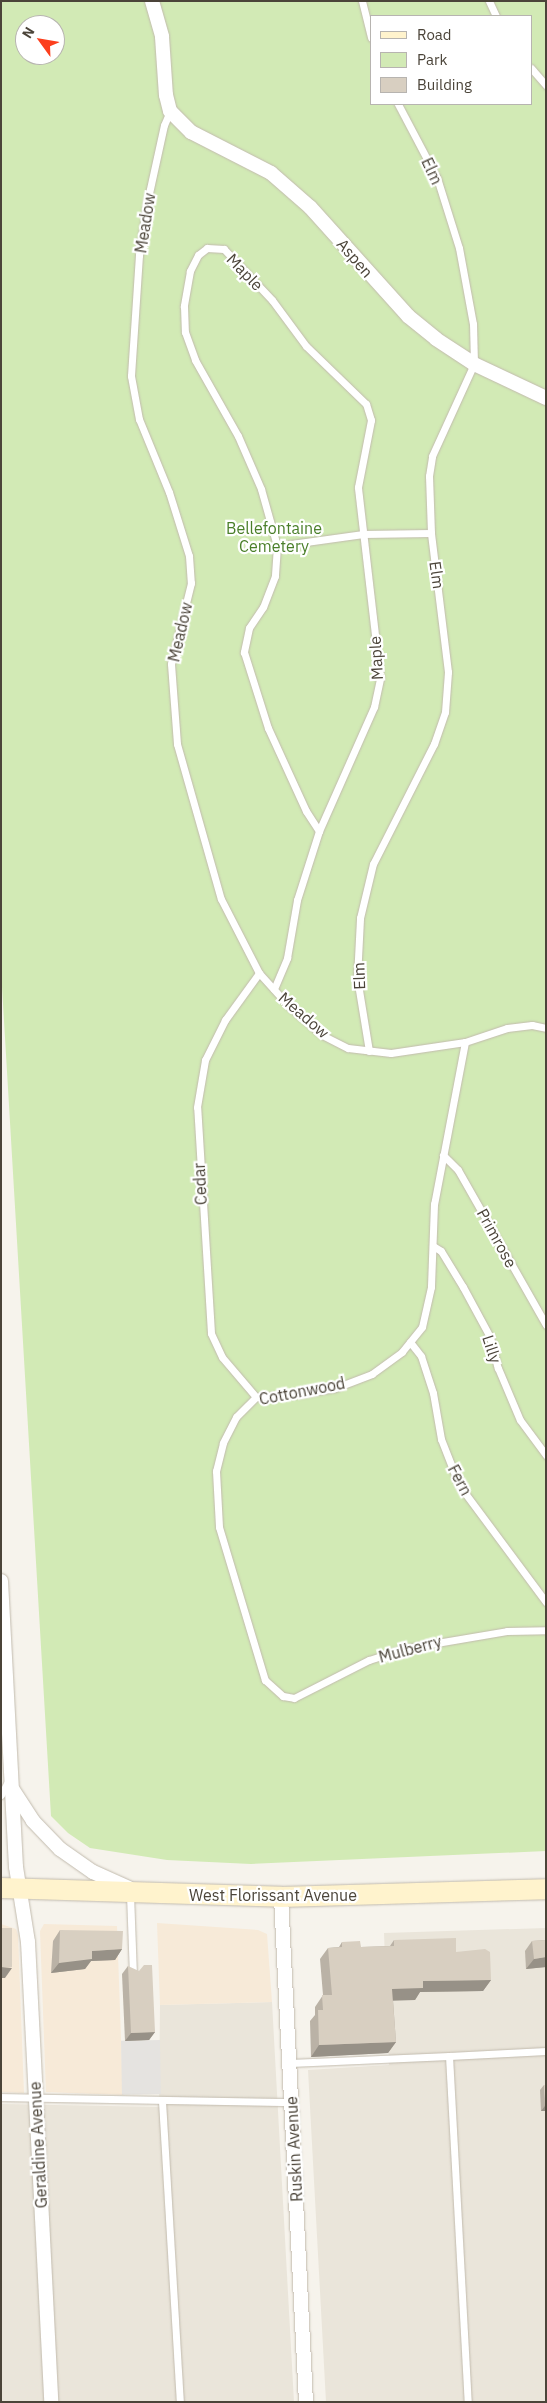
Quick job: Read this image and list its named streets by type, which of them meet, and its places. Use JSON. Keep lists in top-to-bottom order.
{
  "streets": {
    "main road": ["West Florissant Avenue"],
    "street": [
      "Meadow",
      "Aspen",
      "Geraldine Avenue",
      "Ruskin Avenue"
    ],
    "lane": [
      "Elm",
      "Maple",
      "Cedar",
      "Primrose",
      "Lilly",
      "Cottonwood",
      "Fern",
      "Mulberry"
    ]
  },
  "crossings": [
    ["Elm", "Meadow"],
    ["Elm", "Aspen"],
    ["Meadow", "Aspen"],
    ["Meadow", "Maple"],
    ["Meadow", "Cedar"],
    ["Meadow", "Cottonwood"],
    ["Cedar", "Cottonwood"],
    ["Primrose", "Cottonwood"],
    ["Lilly", "Cottonwood"],
    ["Cottonwood", "Fern"],
    ["Cottonwood", "Mulberry"],
    ["West Florissant Avenue", "Geraldine Avenue"],
    ["West Florissant Avenue", "Ruskin Avenue"]
  ],
  "parks": ["Bellefontaine Cemetery"],
  "legend": ["Road", "Park", "Building"],
  "north": "top left"
}
